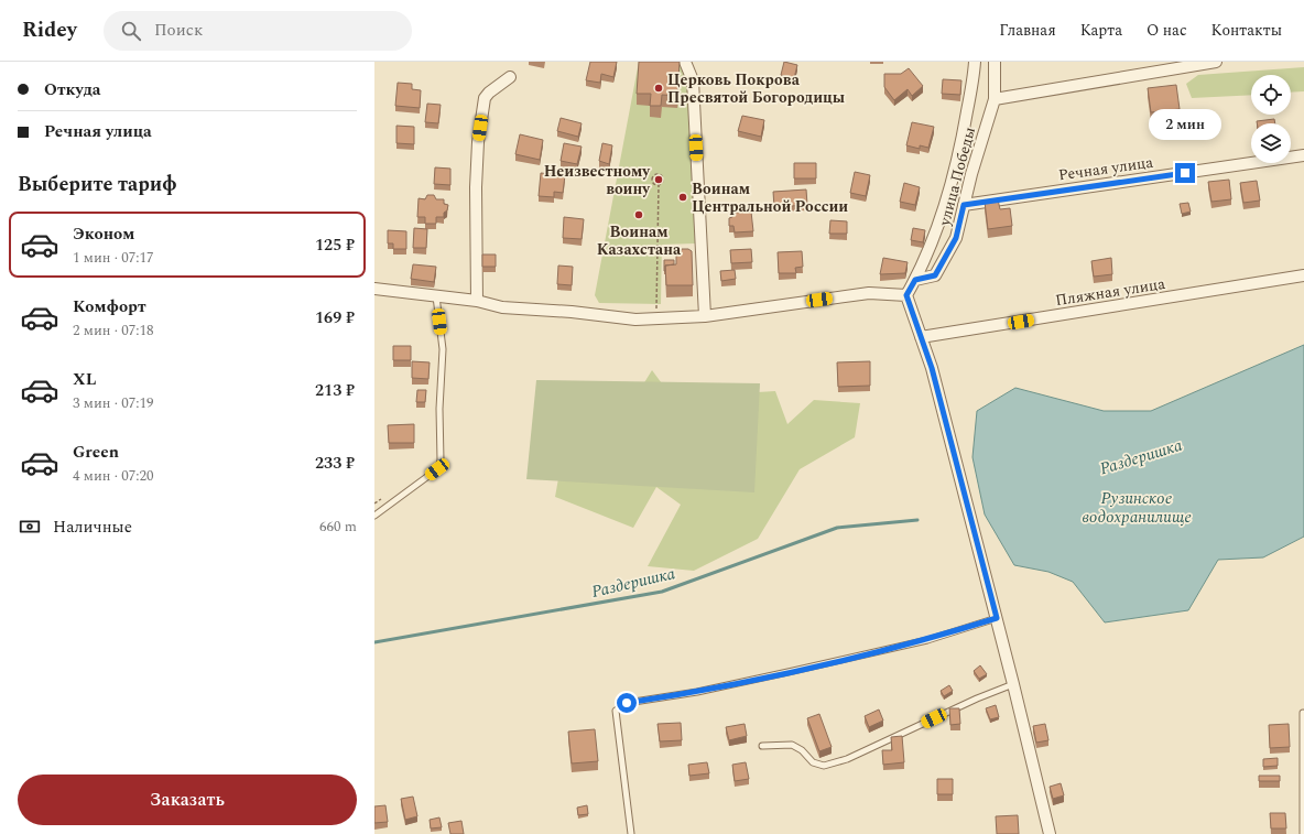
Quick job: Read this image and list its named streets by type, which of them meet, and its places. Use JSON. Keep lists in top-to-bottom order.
{
  "streets": {
    "street": ["Речная улица", "улица Победы", "Пляжная улица"]
  },
  "crossings": [
    ["Речная улица", "улица Победы"]
  ],
  "water": ["Раздеришка", "Рузинское водохранилище"],
  "places": [
    "Церковь Покрова Пресвятой Богородицы",
    "Неизвестному воину",
    "Воинам Центральной России",
    "Воинам Казахстана"
  ],
  "page": {
    "header": "Ridey",
    "search": "Поиск",
    "nav": [
      "Главная",
      "Карта",
      "О нас",
      "Контакты"
    ],
    "banner": ["Откуда", "Речная улица"],
    "bubble": "2 мин",
    "heading": "Выберите тариф",
    "list": [
      {
        "name": "Эконом",
        "note": "1 мин · 07:17",
        "value": "125 ₽"
      },
      {
        "name": "Комфорт",
        "note": "2 мин · 07:18",
        "value": "169 ₽"
      },
      {
        "name": "XL",
        "note": "3 мин · 07:19",
        "value": "213 ₽"
      },
      {
        "name": "Green",
        "note": "4 мин · 07:20",
        "value": "233 ₽"
      }
    ],
    "pay": ["Наличные", "660 m"],
    "buttons": "Заказать"
  }
}
